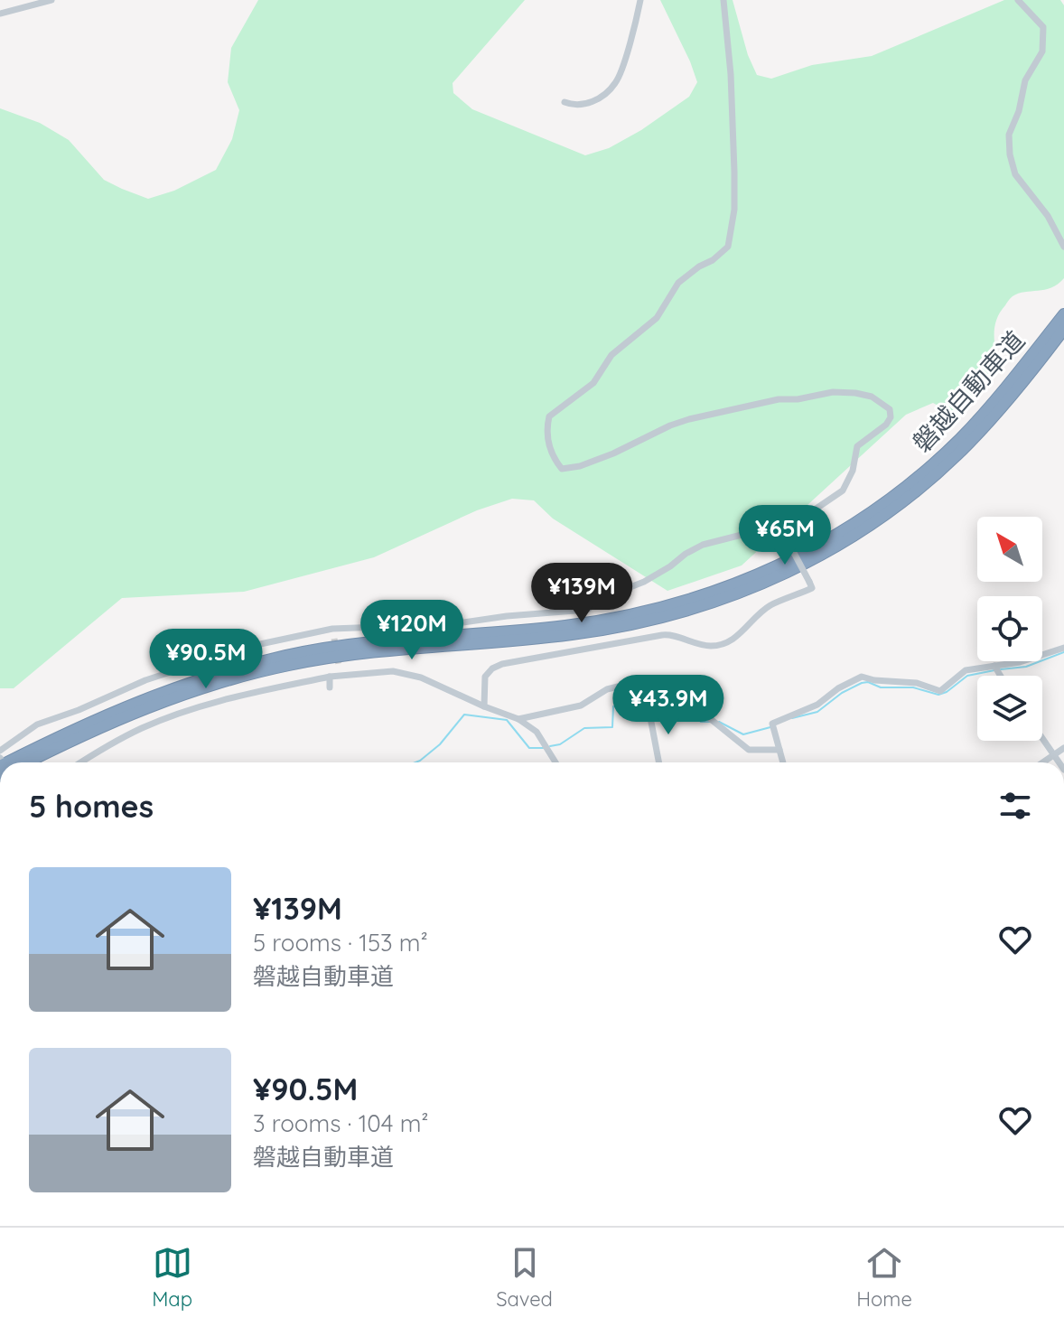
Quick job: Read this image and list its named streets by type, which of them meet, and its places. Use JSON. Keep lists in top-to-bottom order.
{
  "streets": {
    "highway": ["磐越自動車道"]
  },
  "north": "top left",
  "page": {
    "price": [
      "¥65M",
      "¥139M",
      "¥120M",
      "¥90.5M",
      "¥43.9M"
    ],
    "heading": "5 homes",
    "list": [
      {
        "name": "¥139M",
        "note": "5 rooms · 153 m² · 磐越自動車道"
      },
      {
        "name": "¥90.5M",
        "note": "3 rooms · 104 m² · 磐越自動車道"
      }
    ],
    "tabs": ["Map", "Saved", "Home"]
  }
}
